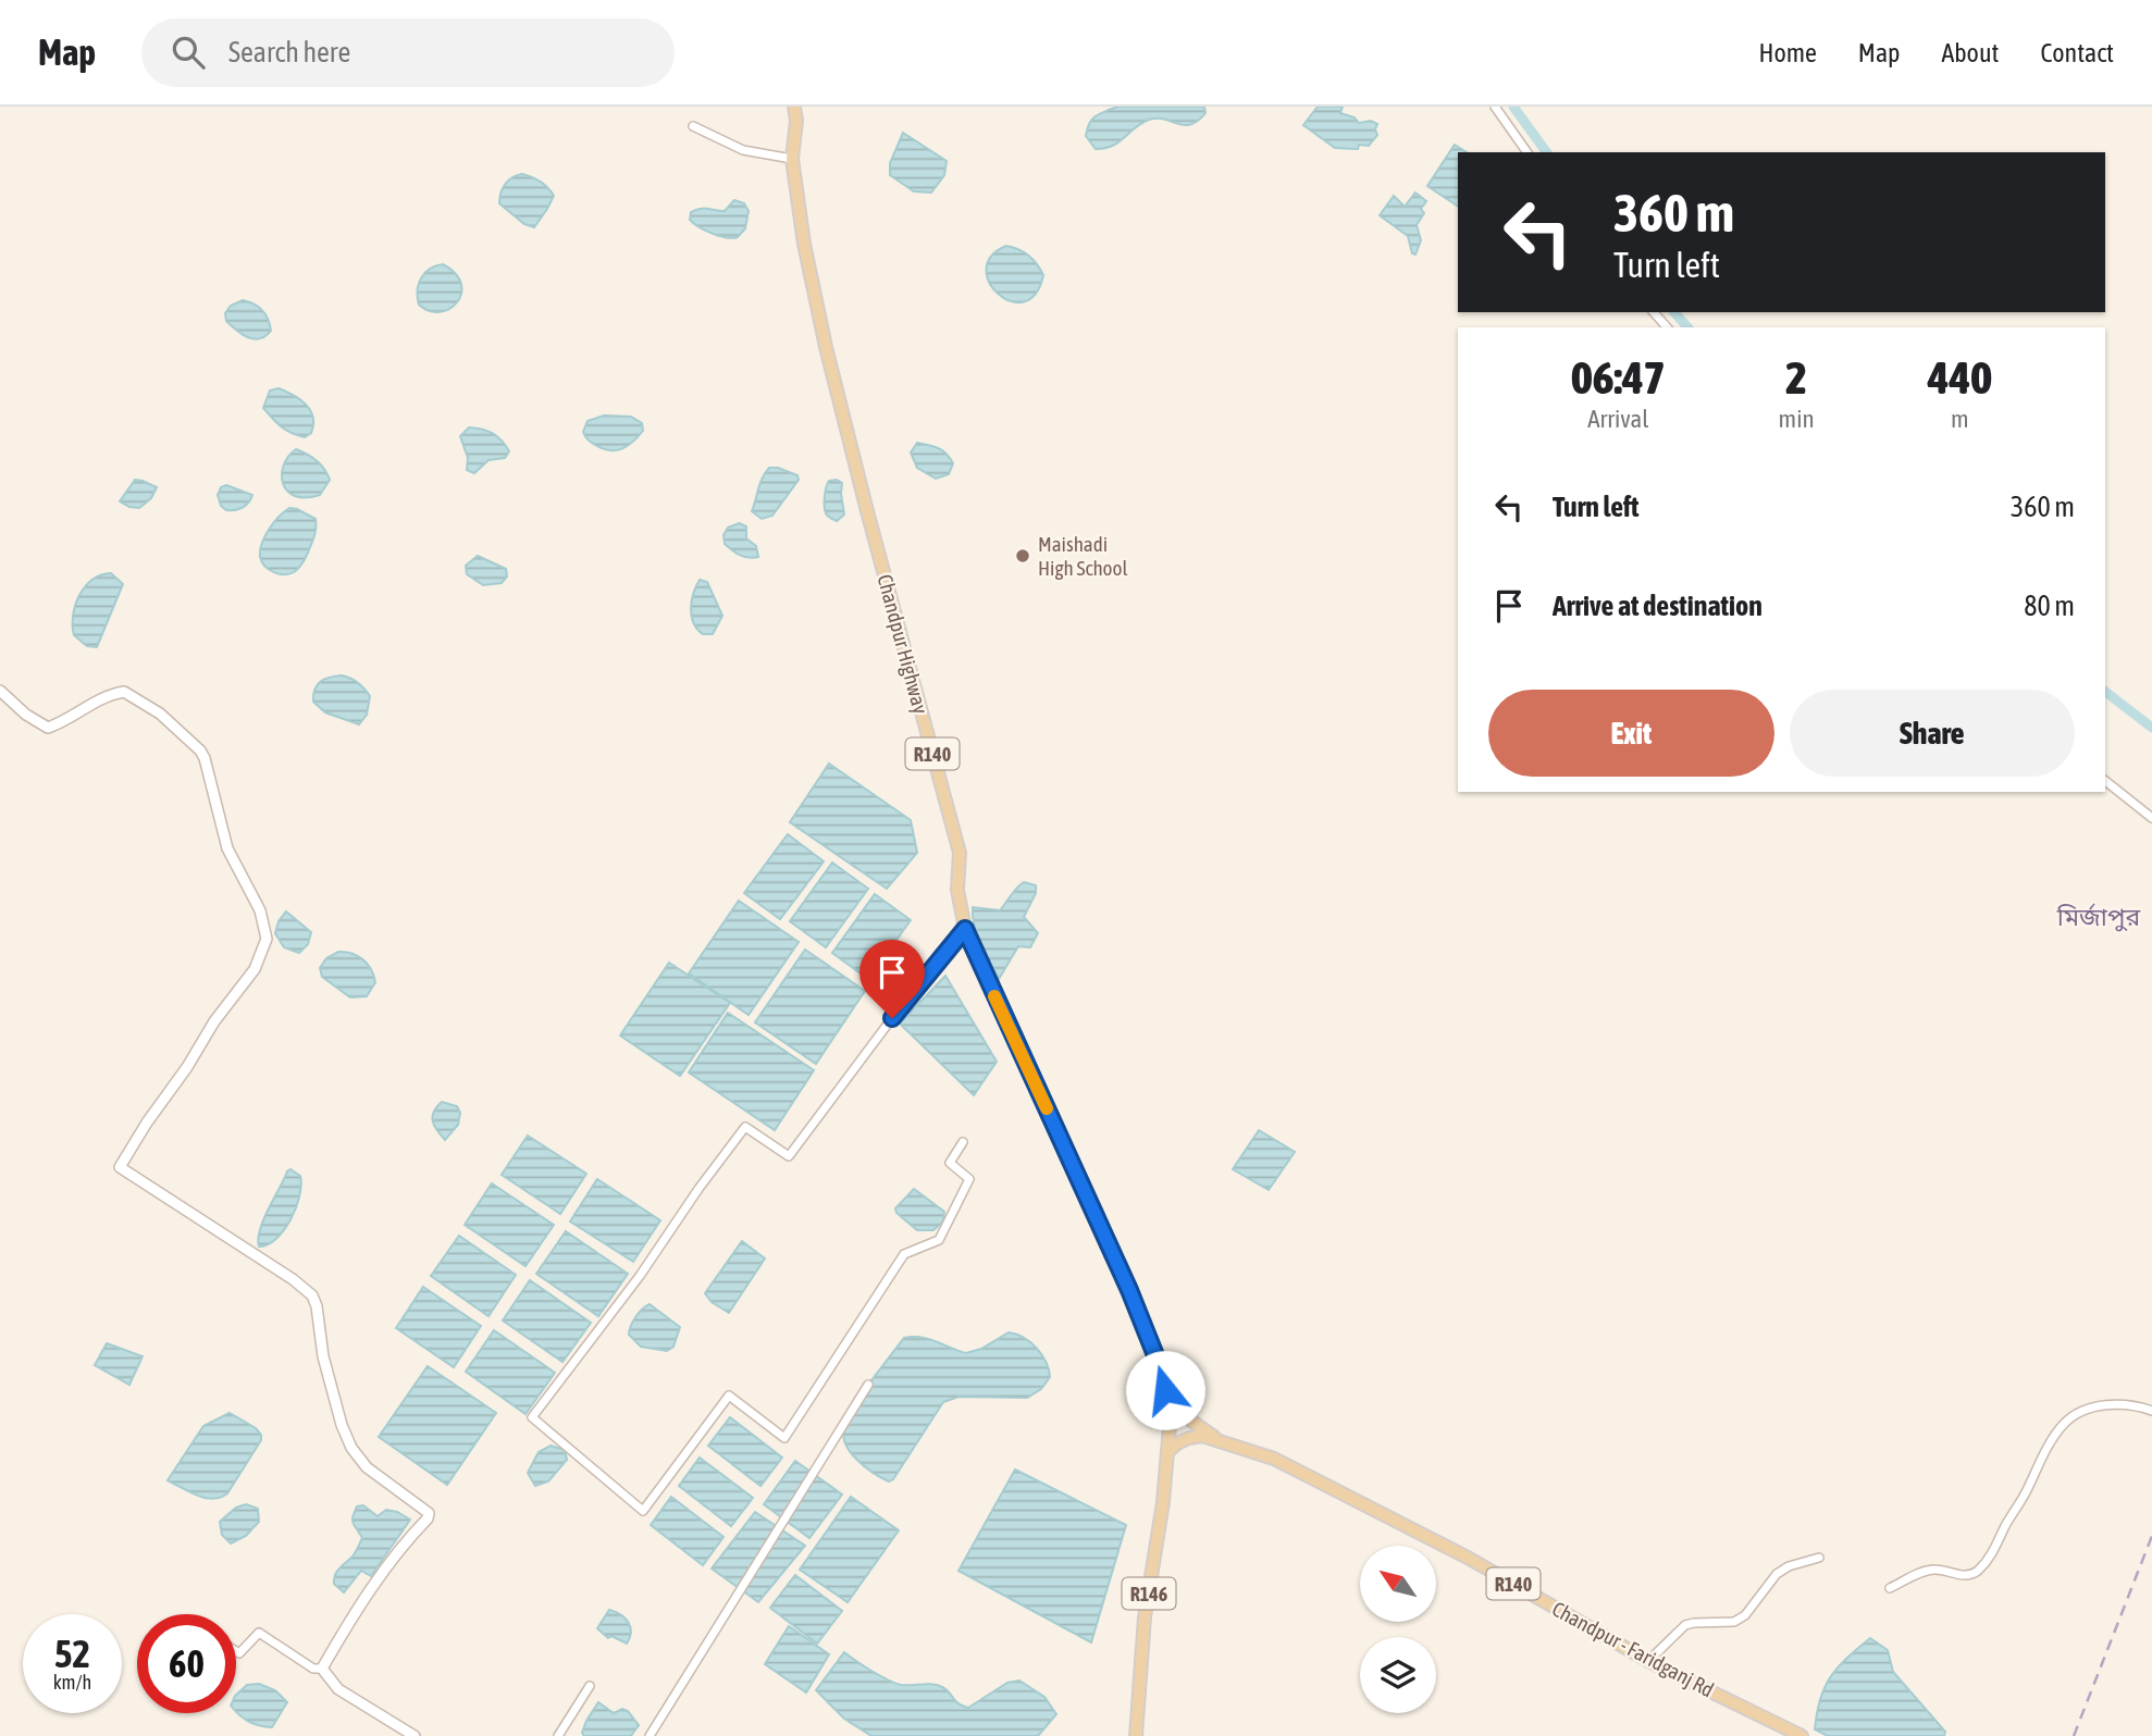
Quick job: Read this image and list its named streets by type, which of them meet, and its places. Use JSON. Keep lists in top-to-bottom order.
{
  "streets": {
    "main road": [
      "Chandpur Highway",
      "R140",
      "R146",
      "Chandpur - Faridganj Rd"
    ]
  },
  "crossings": [
    ["Chandpur Highway", "R140"],
    ["R140", "R146"],
    ["R140", "Chandpur - Faridganj Rd"]
  ],
  "districts": ["মির্জাপুর"],
  "places": ["Maishadi High School"],
  "north": "top left",
  "page": {
    "header": "Map",
    "search": "Search here",
    "nav": [
      "Home",
      "Map",
      "About",
      "Contact"
    ],
    "turn": ["360 m", "Turn left"],
    "eta": [
      "06:47",
      "Arrival",
      "2",
      "min",
      "440",
      "m"
    ],
    "list": [
      {
        "name": "Turn left",
        "value": "360 m"
      },
      {
        "name": "Arrive at destination",
        "value": "80 m"
      }
    ],
    "buttons": ["Exit", "Share"],
    "speed": "52 km/h",
    "limit": "60"
  }
}
